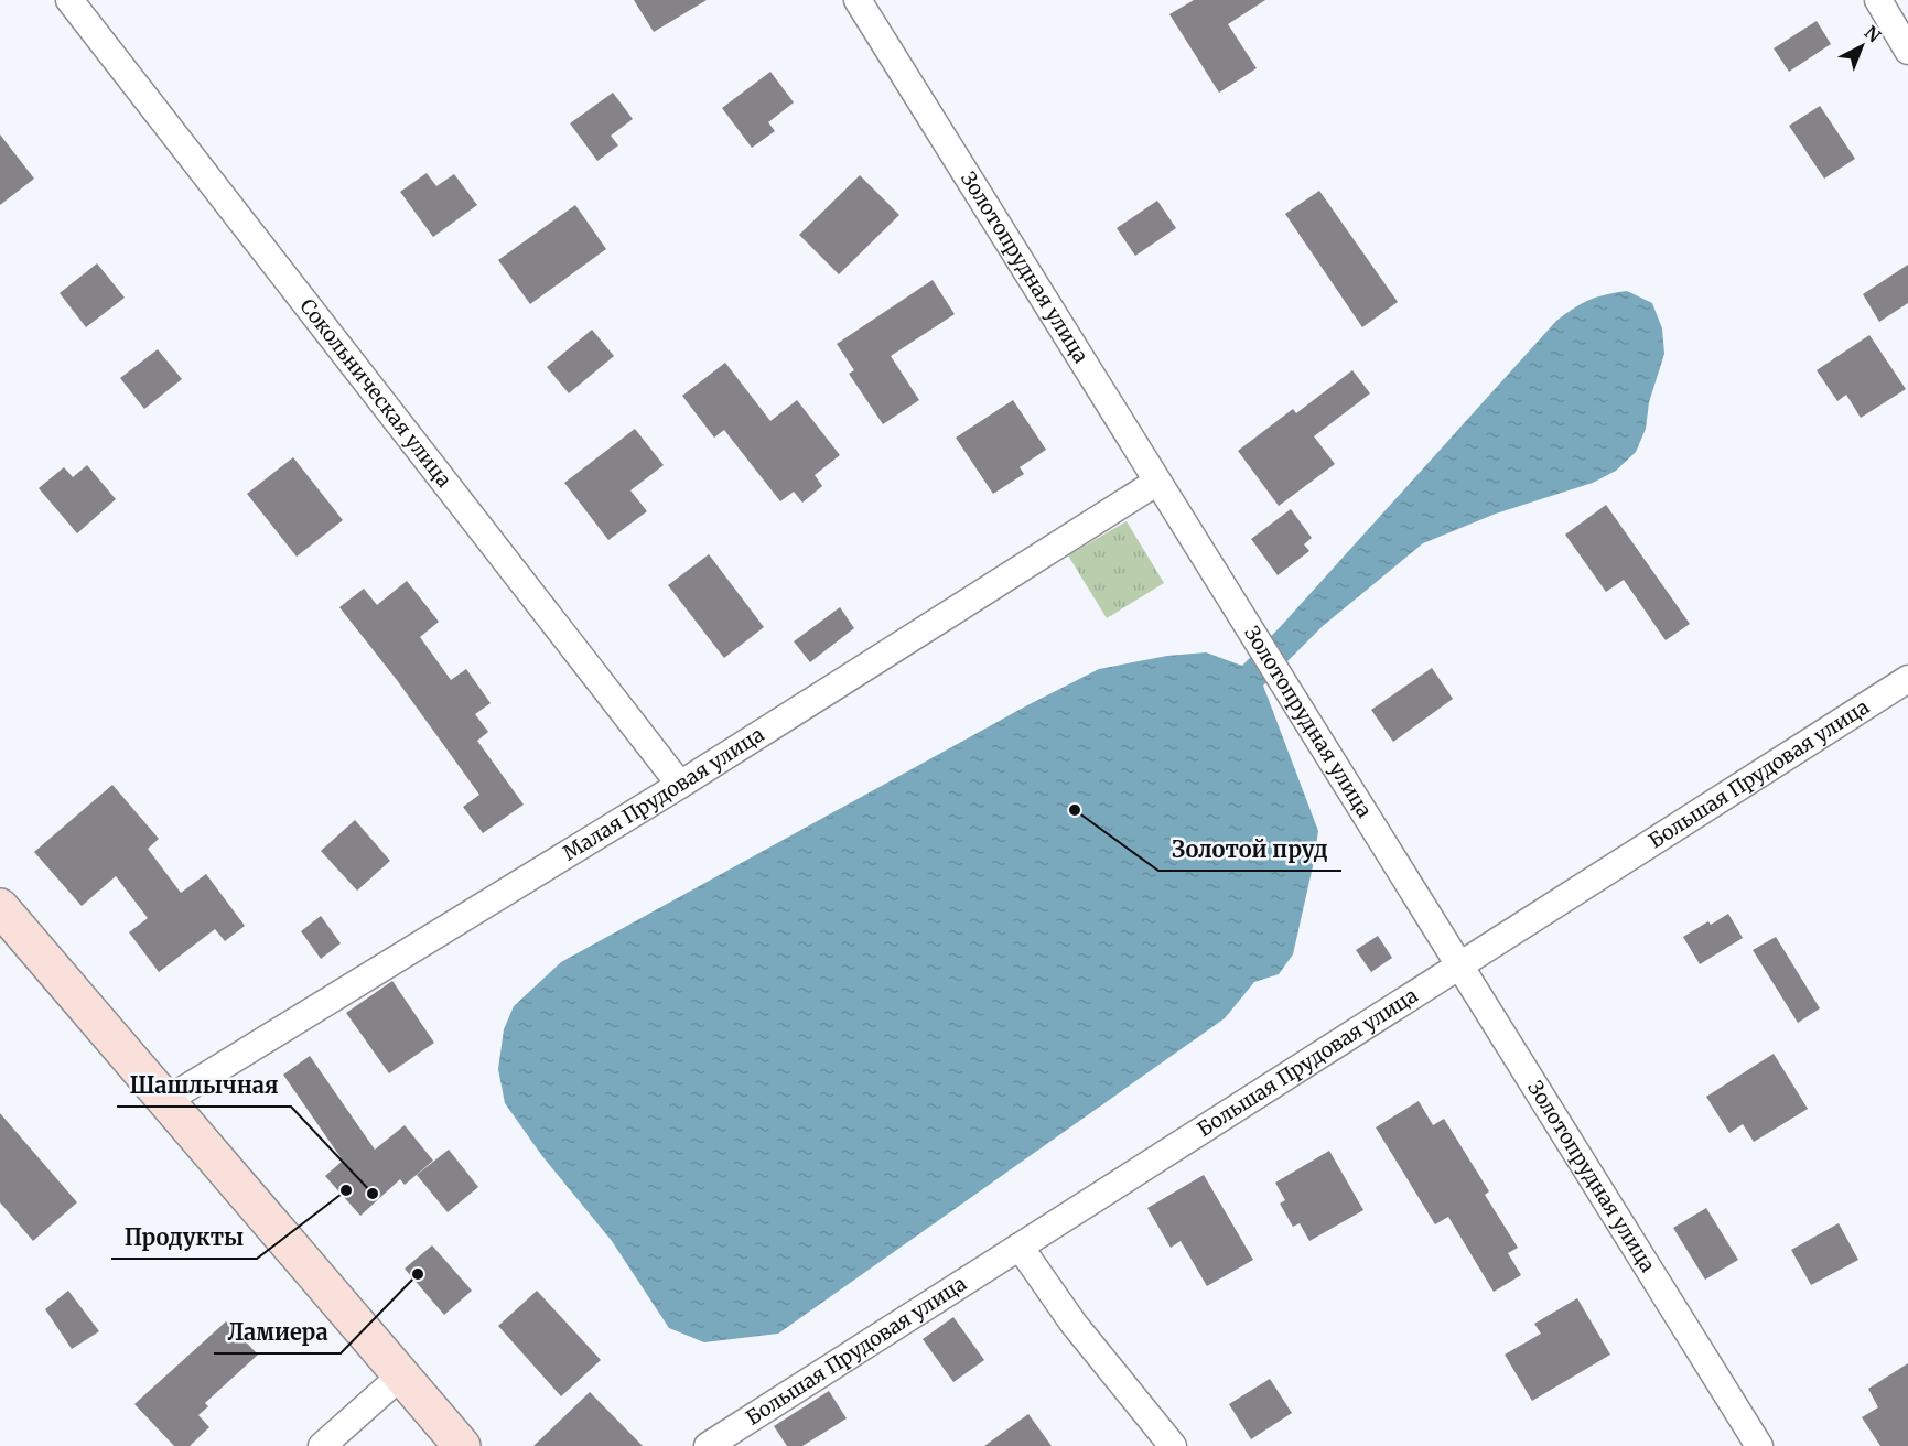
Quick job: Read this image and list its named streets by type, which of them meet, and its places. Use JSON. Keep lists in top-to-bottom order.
{
  "streets": {
    "street": [
      "Золотопрудная улица",
      "Сокольническая улица",
      "Большая Прудовая улица",
      "Малая Прудовая улица"
    ]
  },
  "crossings": [
    ["Золотопрудная улица", "Большая Прудовая улица"],
    ["Золотопрудная улица", "Малая Прудовая улица"],
    ["Сокольническая улица", "Малая Прудовая улица"]
  ],
  "places": [
    "Золотой пруд",
    "Продукты",
    "Шашлычная",
    "Ламиера"
  ],
  "north": "top right"
}
